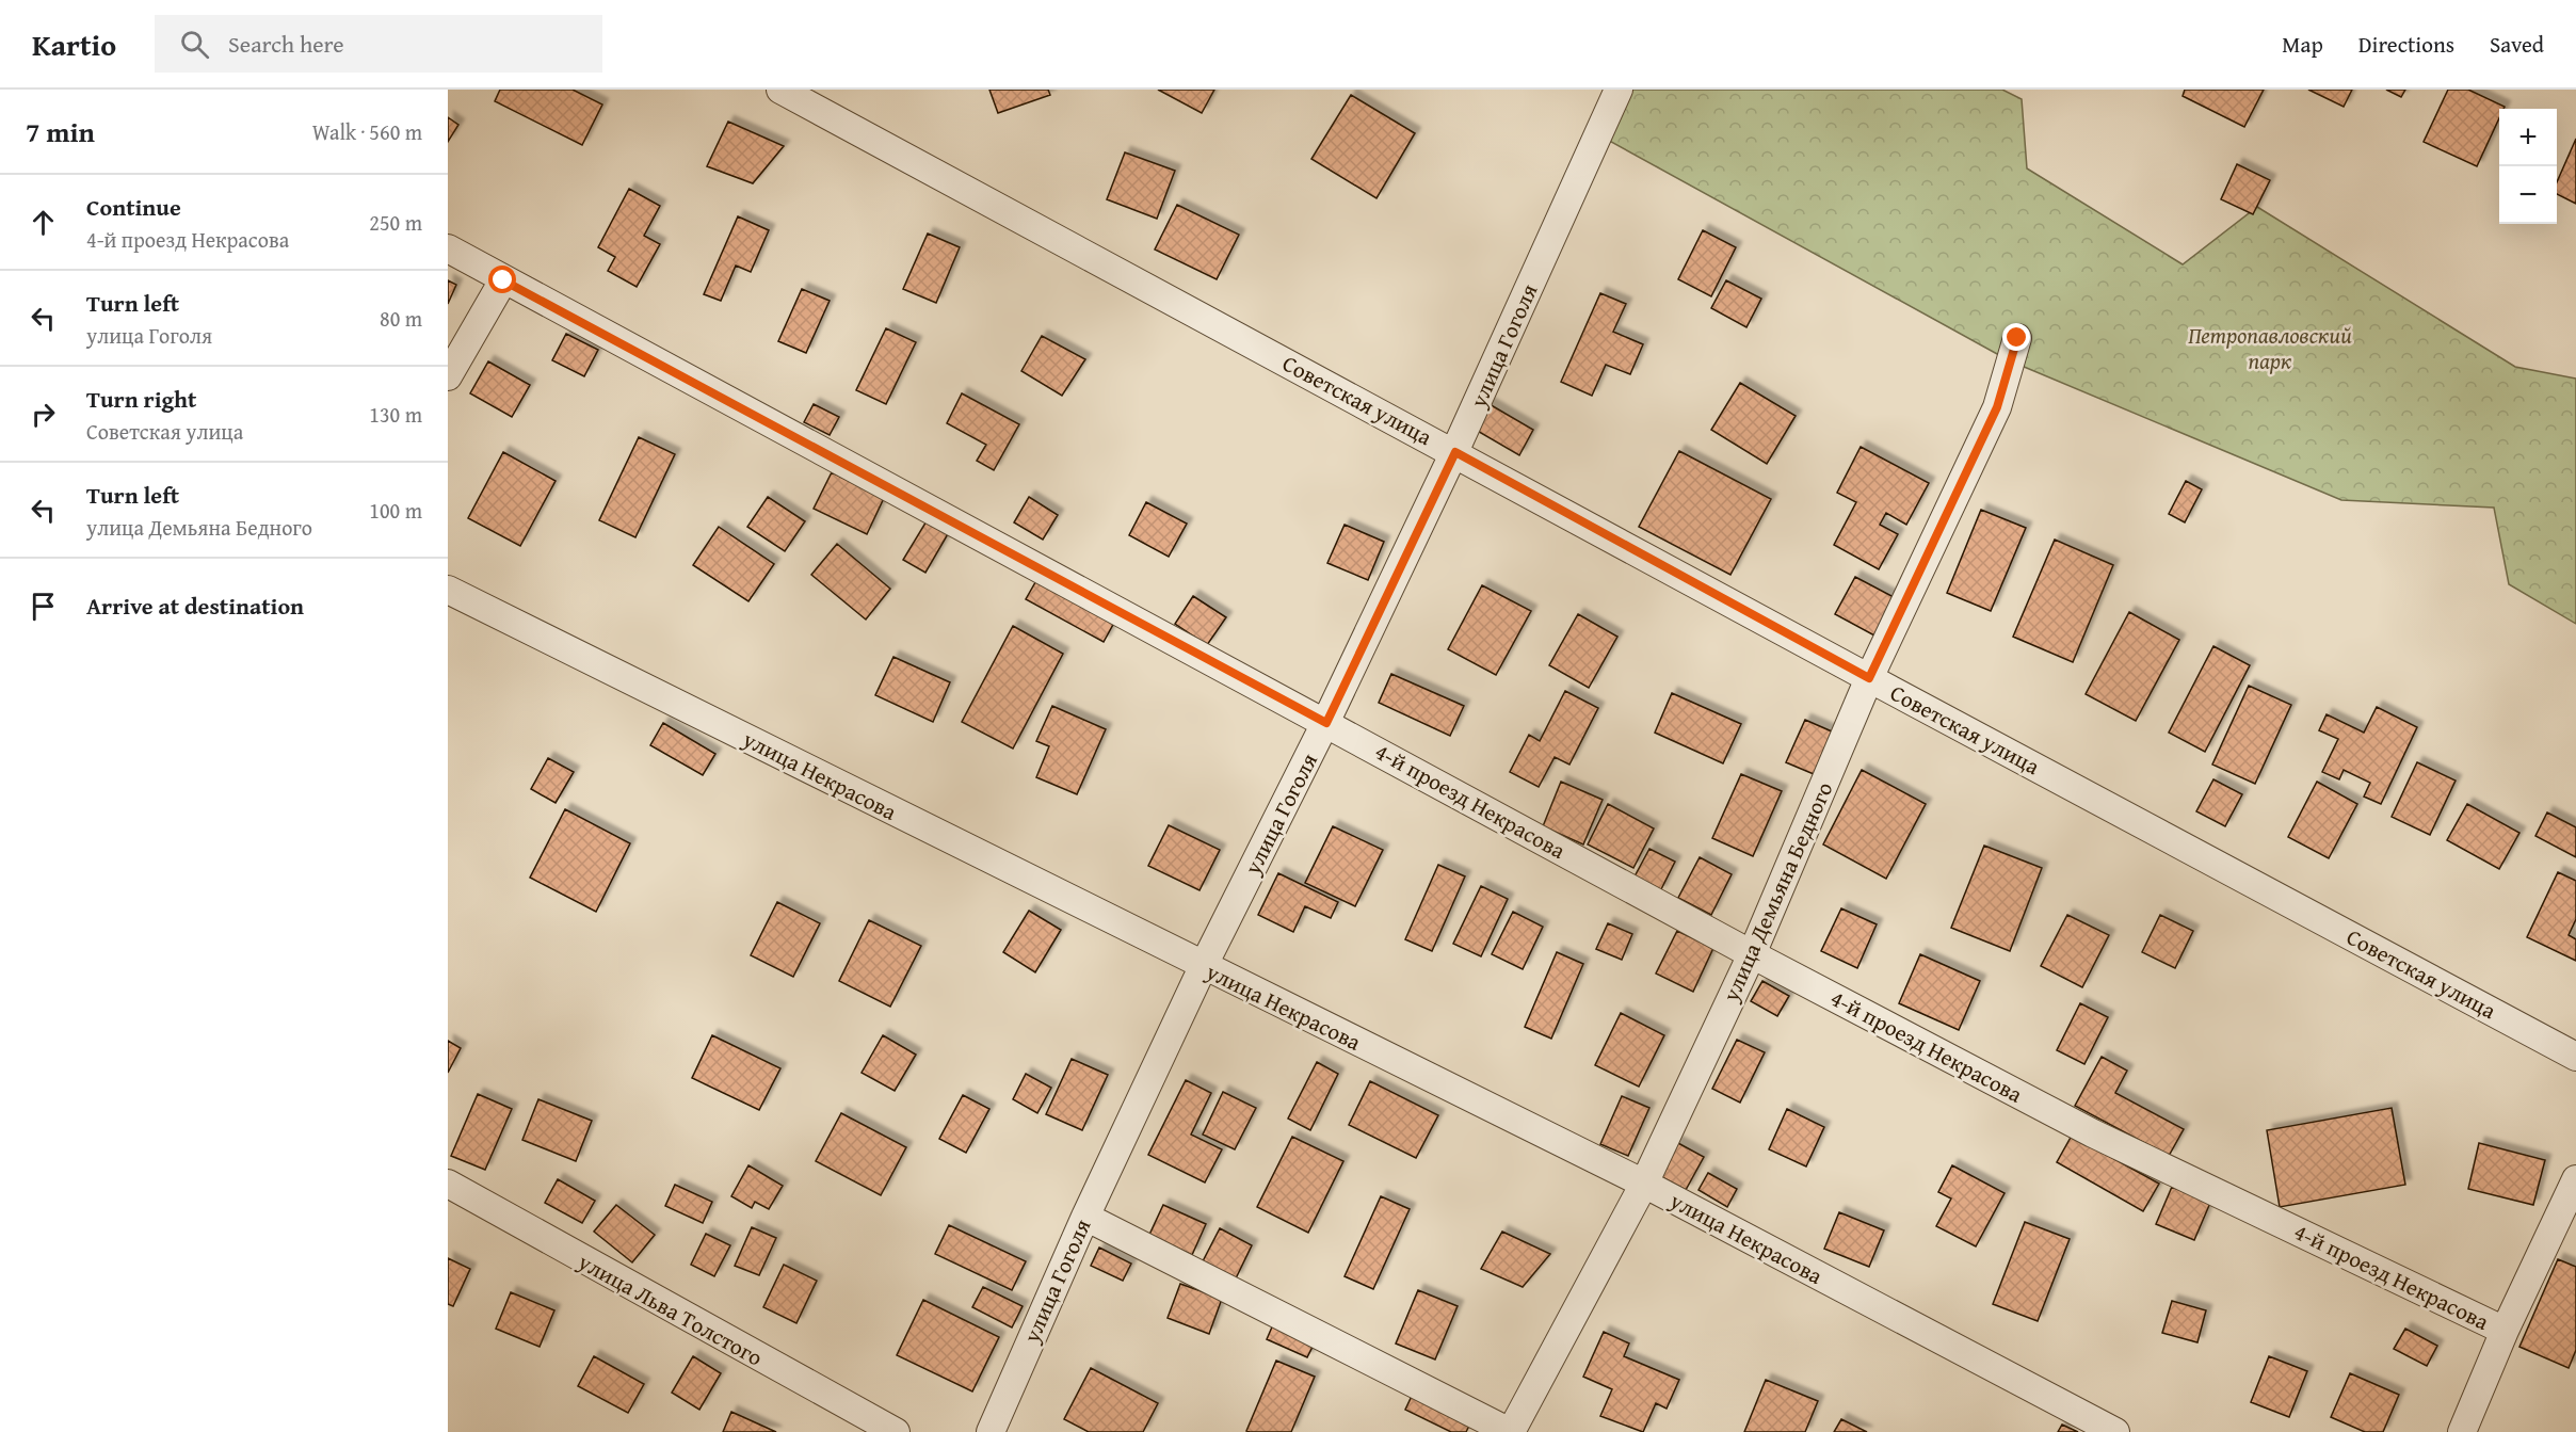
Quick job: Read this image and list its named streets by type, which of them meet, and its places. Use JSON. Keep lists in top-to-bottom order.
{
  "streets": {
    "street": [
      "улица Гоголя",
      "Советская улица",
      "улица Некрасова",
      "4-й проезд Некрасова",
      "улица Демьяна Бедного",
      "улица Льва Толстого"
    ]
  },
  "crossings": [
    ["улица Гоголя", "Советская улица"],
    ["улица Гоголя", "улица Некрасова"],
    ["улица Гоголя", "4-й проезд Некрасова"],
    ["Советская улица", "улица Демьяна Бедного"],
    ["улица Некрасова", "улица Демьяна Бедного"],
    ["4-й проезд Некрасова", "улица Демьяна Бедного"]
  ],
  "parks": ["Петропавловский парк"],
  "page": {
    "header": "Kartio",
    "search": "Search here",
    "nav": ["Map", "Directions", "Saved"],
    "heading": ["7 min", "Walk · 560 m"],
    "map_buttons": ["+", "−"],
    "list": [
      ["Continue", "4-й проезд Некрасова", "250 m"],
      ["Turn left", "улица Гоголя", "80 m"],
      ["Turn right", "Советская улица", "130 m"],
      ["Turn left", "улица Демьяна Бедного", "100 m"],
      "Arrive at destination"
    ]
  }
}
